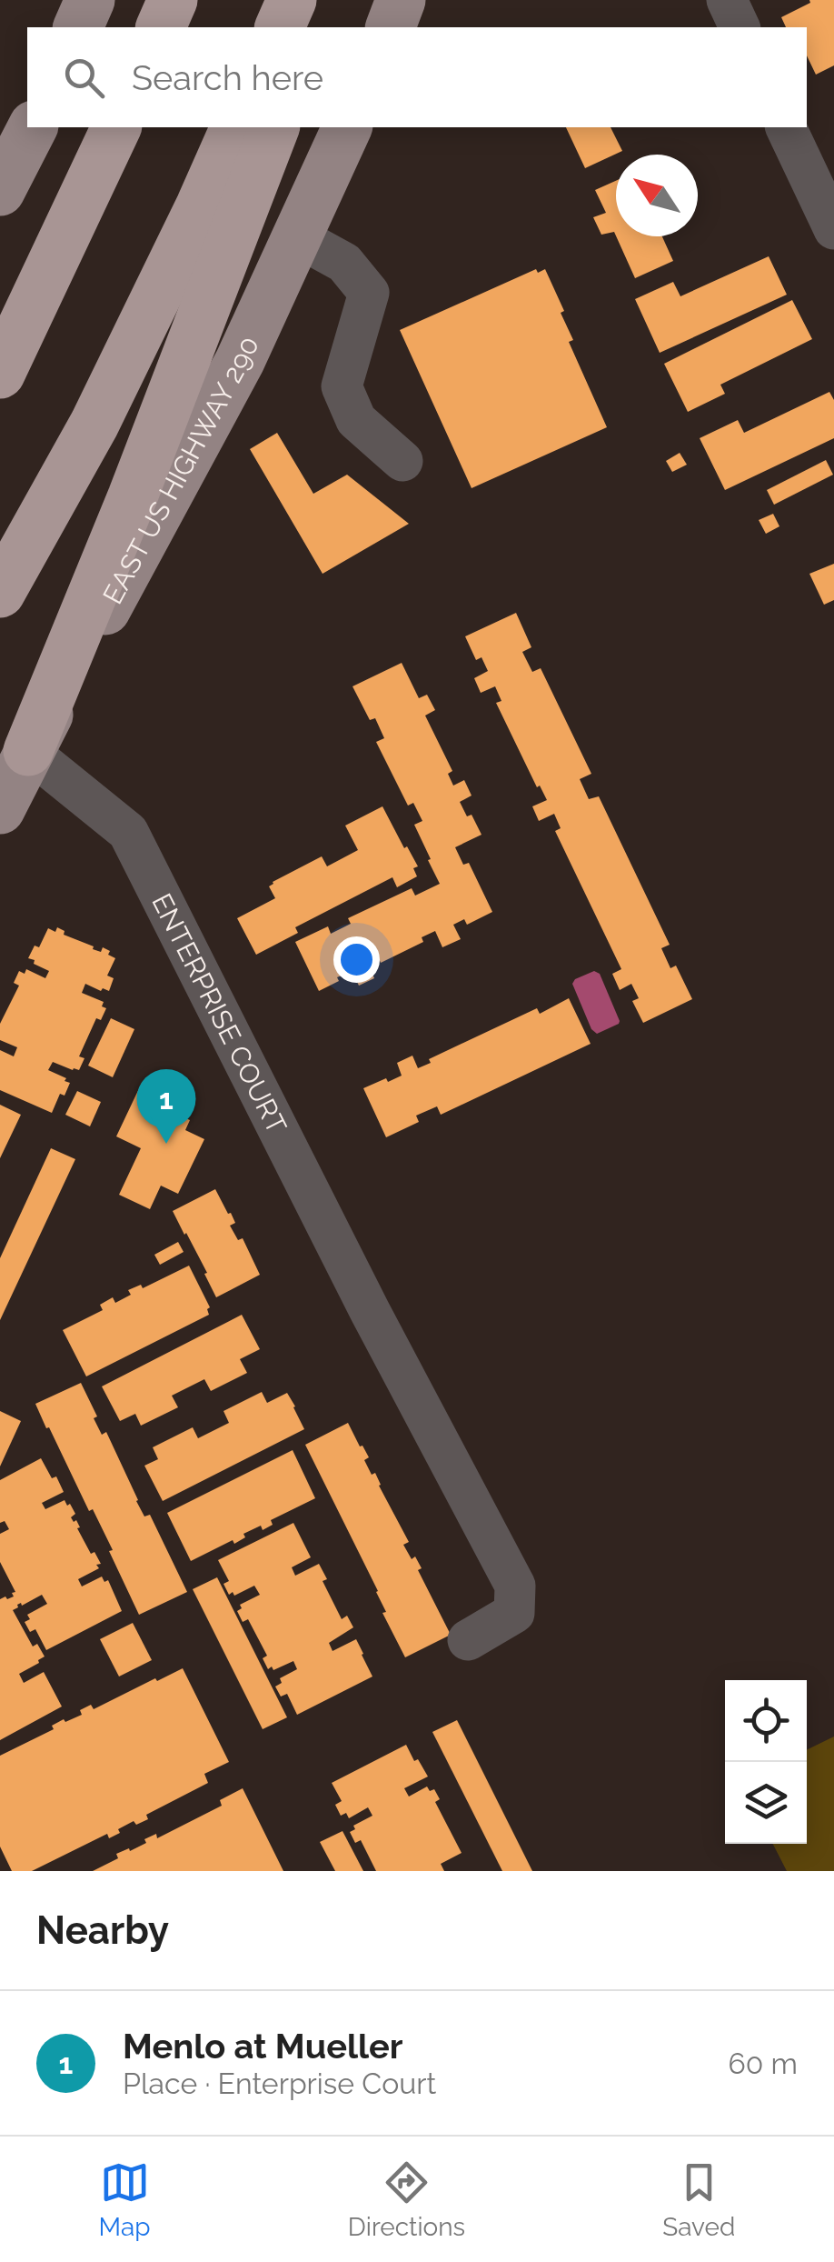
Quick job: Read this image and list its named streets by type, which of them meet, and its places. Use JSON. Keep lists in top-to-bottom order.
{
  "streets": {
    "main road": ["EAST US HIGHWAY 290"],
    "street": ["ENTERPRISE COURT"]
  },
  "crossings": [
    ["EAST US HIGHWAY 290", "ENTERPRISE COURT"]
  ],
  "north": "top left",
  "page": {
    "search": "Search here",
    "pins": "1",
    "heading": "Nearby",
    "list": [
      {
        "mark": "1",
        "name": "Menlo at Mueller",
        "note": "Place · Enterprise Court",
        "value": "60 m"
      }
    ],
    "nav": ["Map", "Directions", "Saved"]
  }
}
